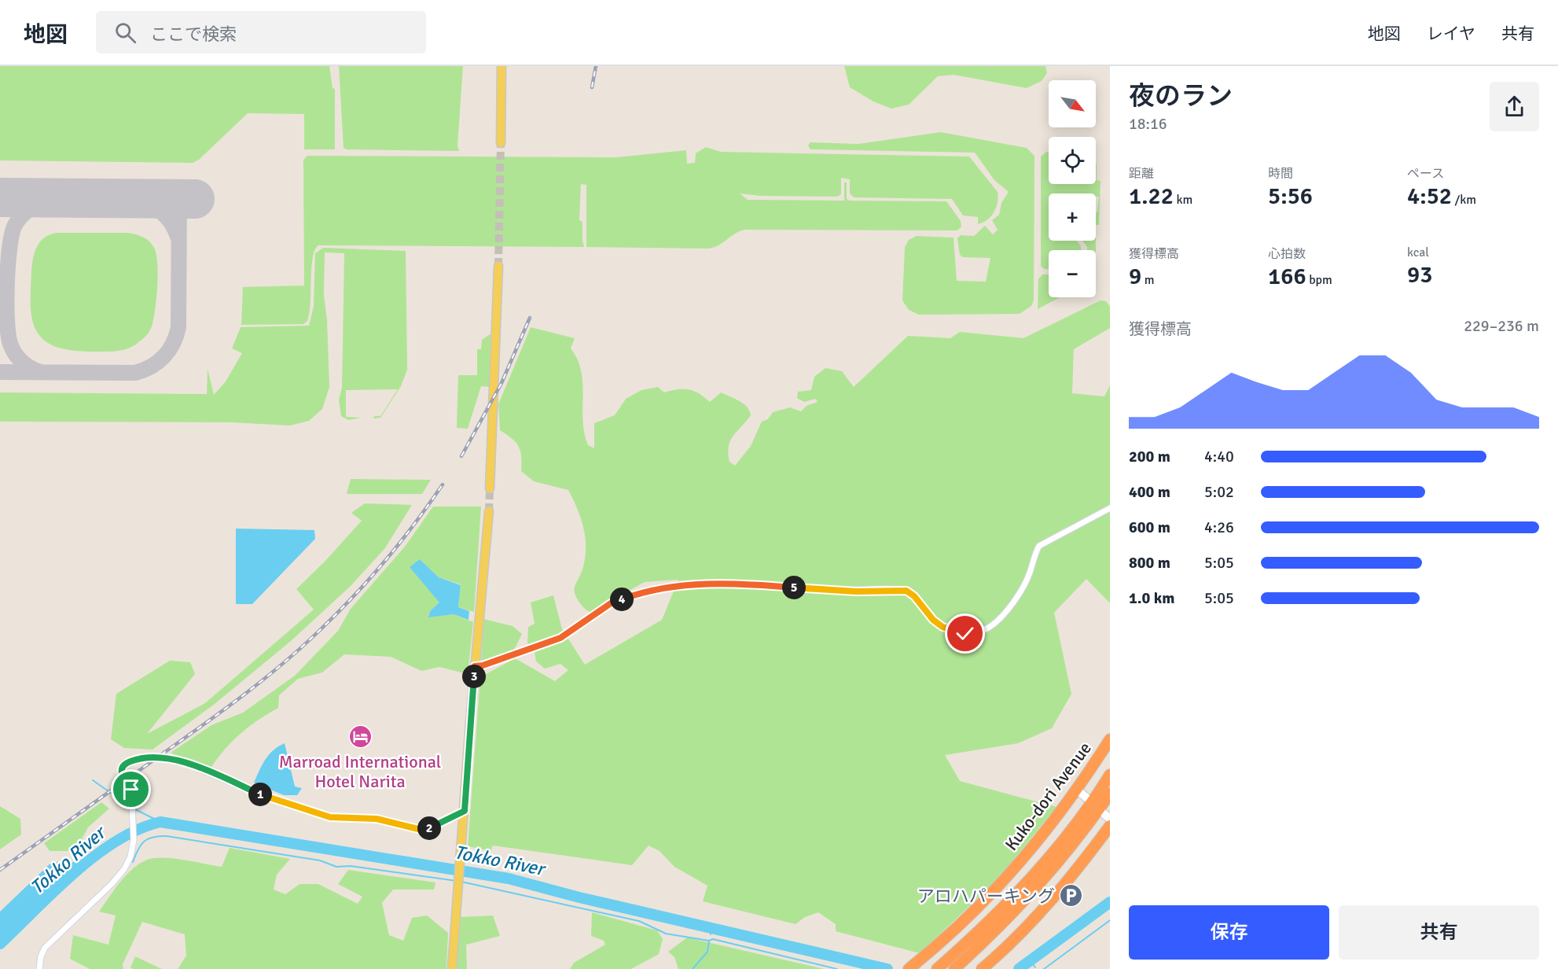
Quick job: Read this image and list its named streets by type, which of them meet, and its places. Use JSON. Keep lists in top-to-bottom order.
{
  "streets": {
    "highway": ["Kuko-dori Avenue"]
  },
  "water": ["Tokko River"],
  "places": {
    "hotel": ["Marroad International Hotel Narita"],
    "parking": ["アロハパーキング"]
  },
  "north": "bottom right",
  "page": {
    "header": "地図",
    "search": "ここで検索",
    "nav": ["地図", "レイヤ", "共有"],
    "heading": ["夜のラン", "18:16"],
    "map_buttons": ["+", "−"],
    "stats": [
      ["距離", "1.22 km"],
      ["時間", "5:56"],
      ["ペース", "4:52 /km"],
      ["獲得標高", "9 m"],
      ["心拍数", "166 bpm"],
      ["kcal", "93"]
    ],
    "chart": ["獲得標高", "229–236 m"],
    "list": [
      {
        "name": "200 m",
        "note": "4:40"
      },
      {
        "name": "400 m",
        "note": "5:02"
      },
      {
        "name": "600 m",
        "note": "4:26"
      },
      {
        "name": "800 m",
        "note": "5:05"
      },
      {
        "name": "1.0 km",
        "note": "5:05"
      }
    ],
    "pins": [
      "5",
      "4",
      "3",
      "1",
      "2"
    ],
    "buttons": ["保存", "共有"]
  }
}
